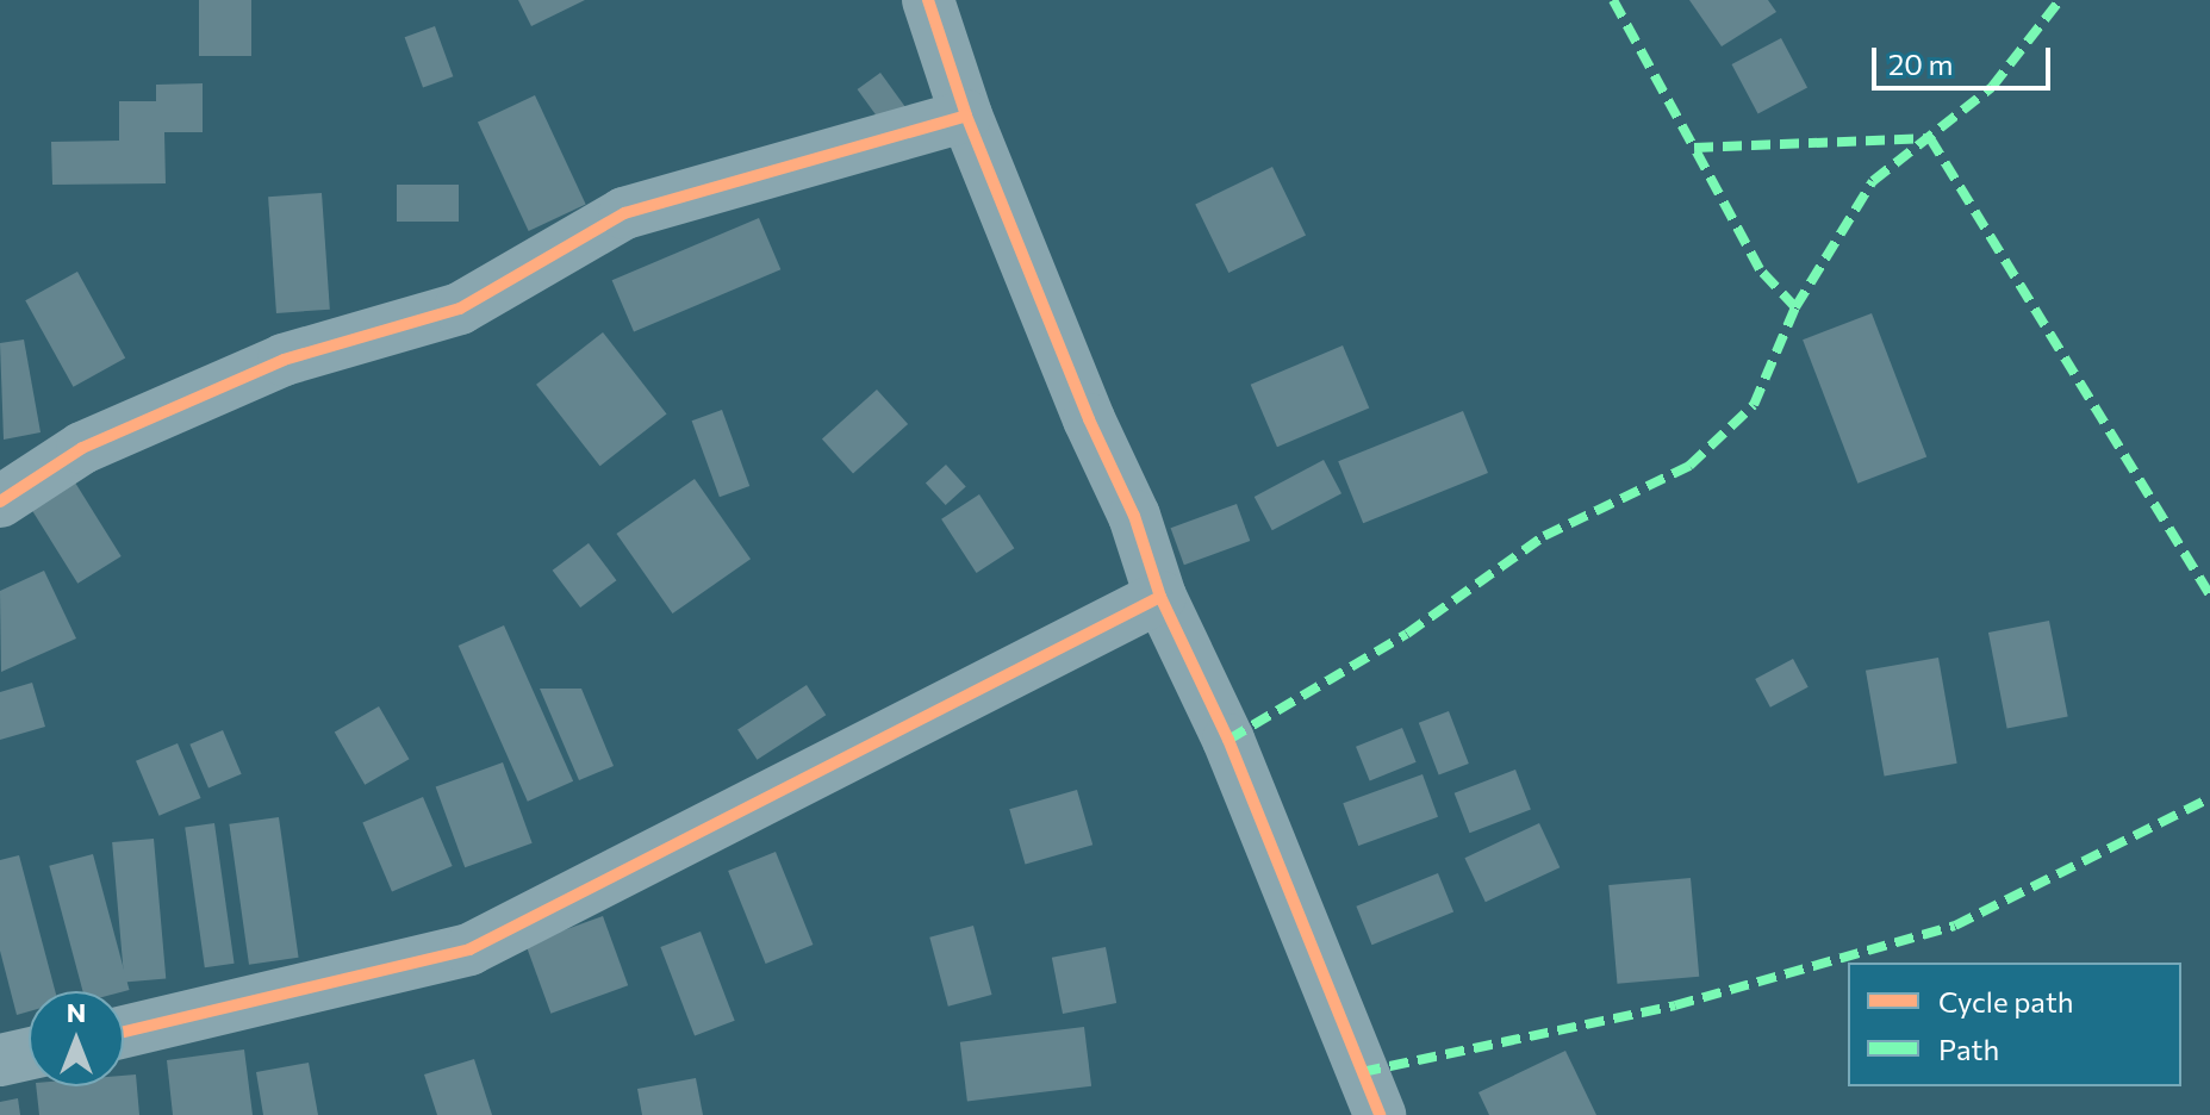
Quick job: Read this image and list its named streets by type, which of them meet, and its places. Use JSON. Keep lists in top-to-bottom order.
{
  "legend": ["Cycle path", "Path"],
  "scale_bar": "20 m",
  "north": "top"
}
